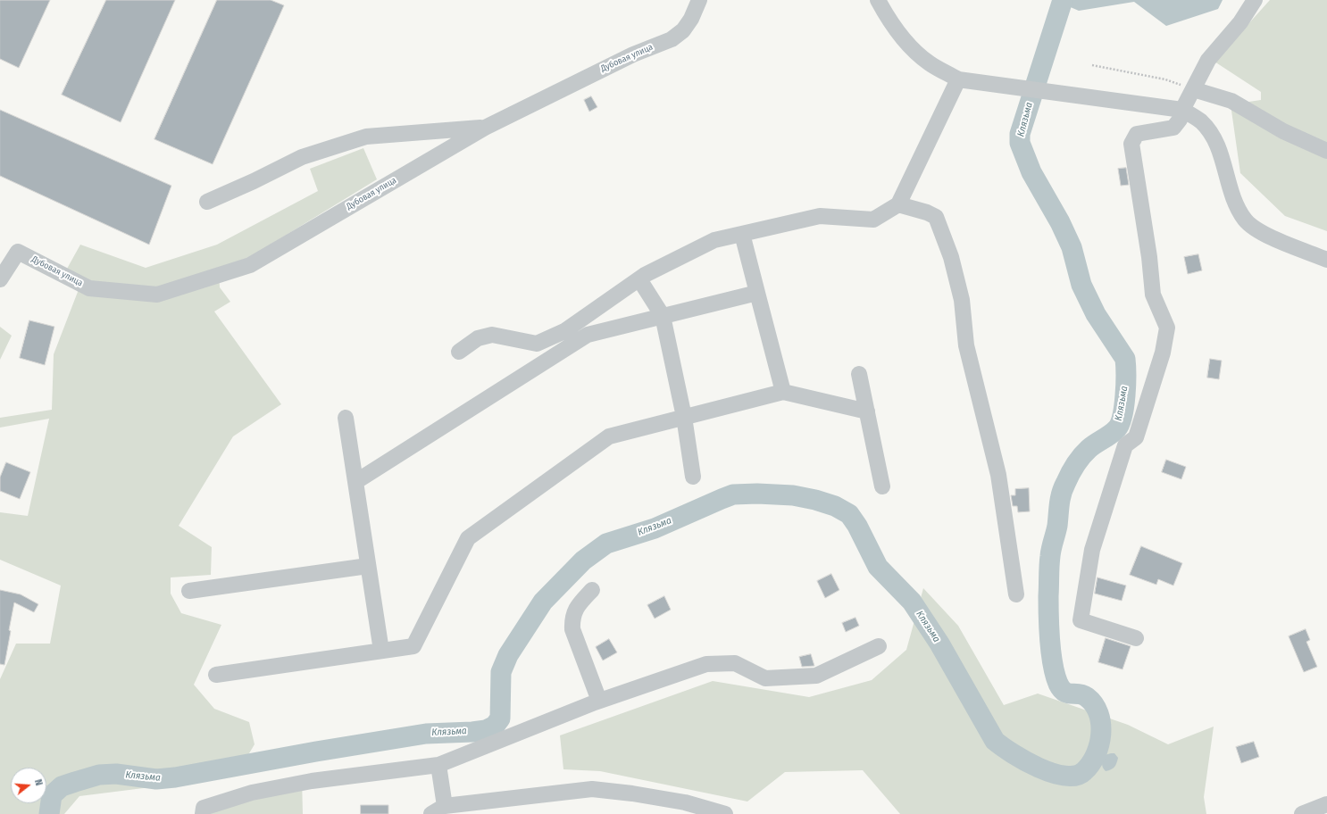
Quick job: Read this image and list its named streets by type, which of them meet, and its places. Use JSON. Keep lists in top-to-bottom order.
{
  "streets": {
    "street": ["Дубовая улица"]
  },
  "water": ["Клязьма"],
  "north": "right"
}
